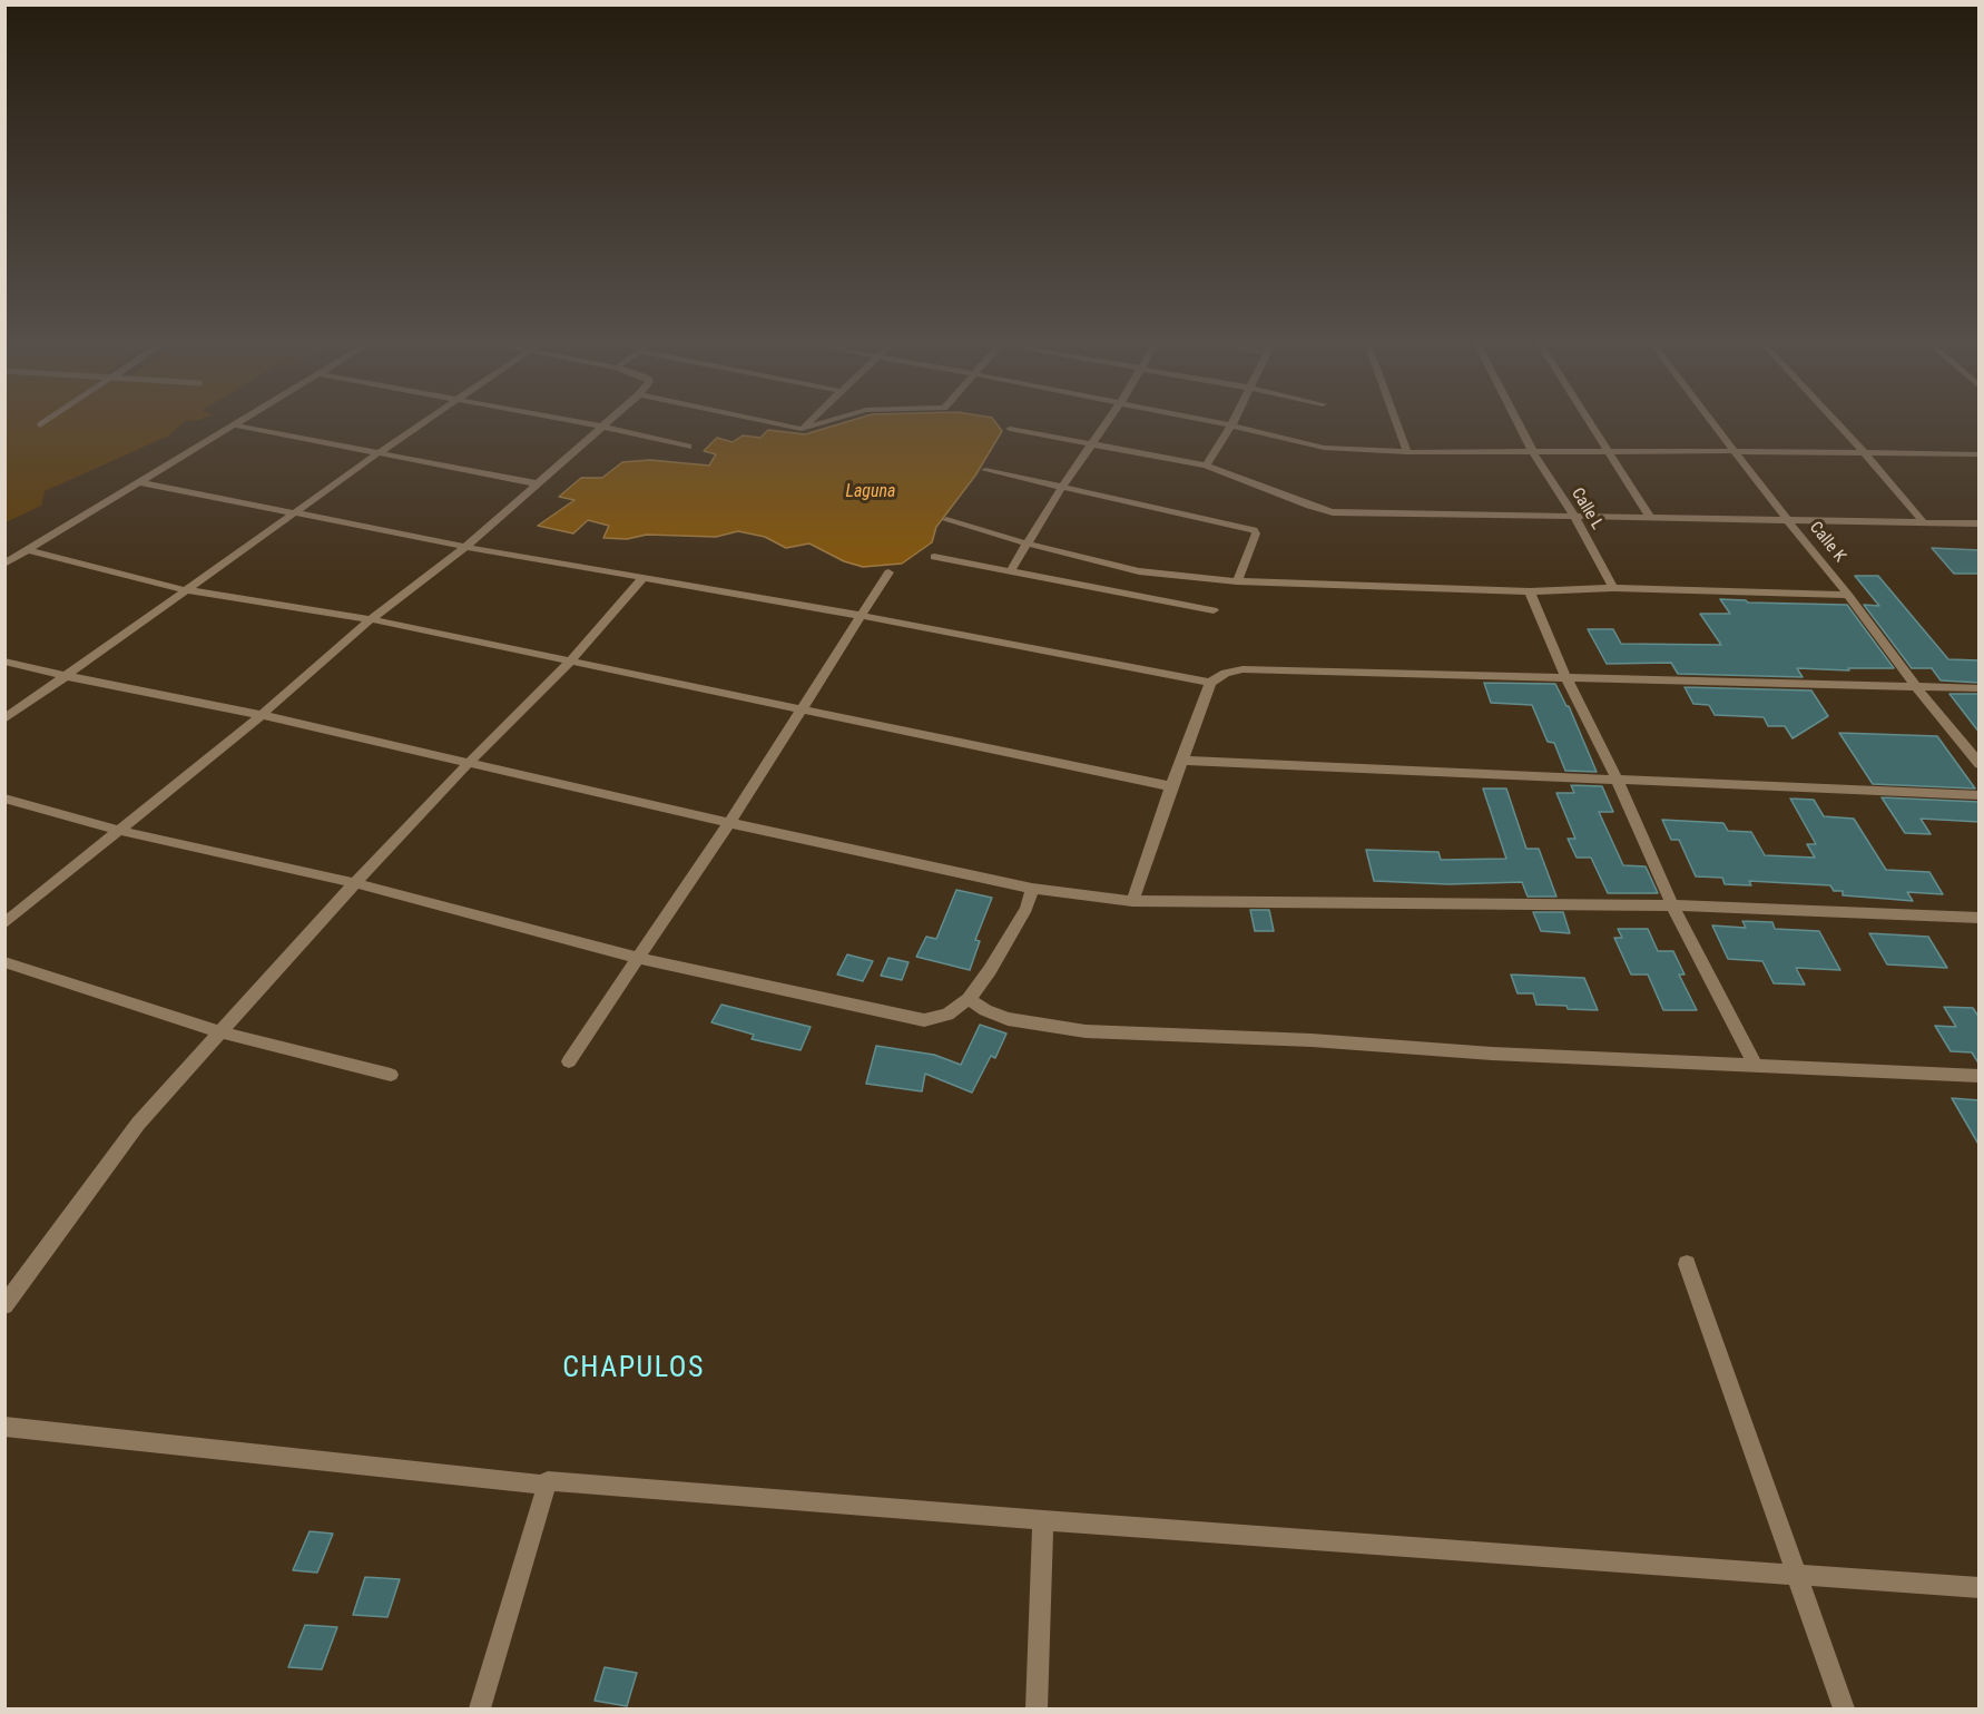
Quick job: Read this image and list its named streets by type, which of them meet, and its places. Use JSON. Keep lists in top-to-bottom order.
{
  "streets": {
    "street": ["Calle L", "Calle K"]
  },
  "districts": ["CHAPULOS"],
  "water": ["Laguna"]
}
